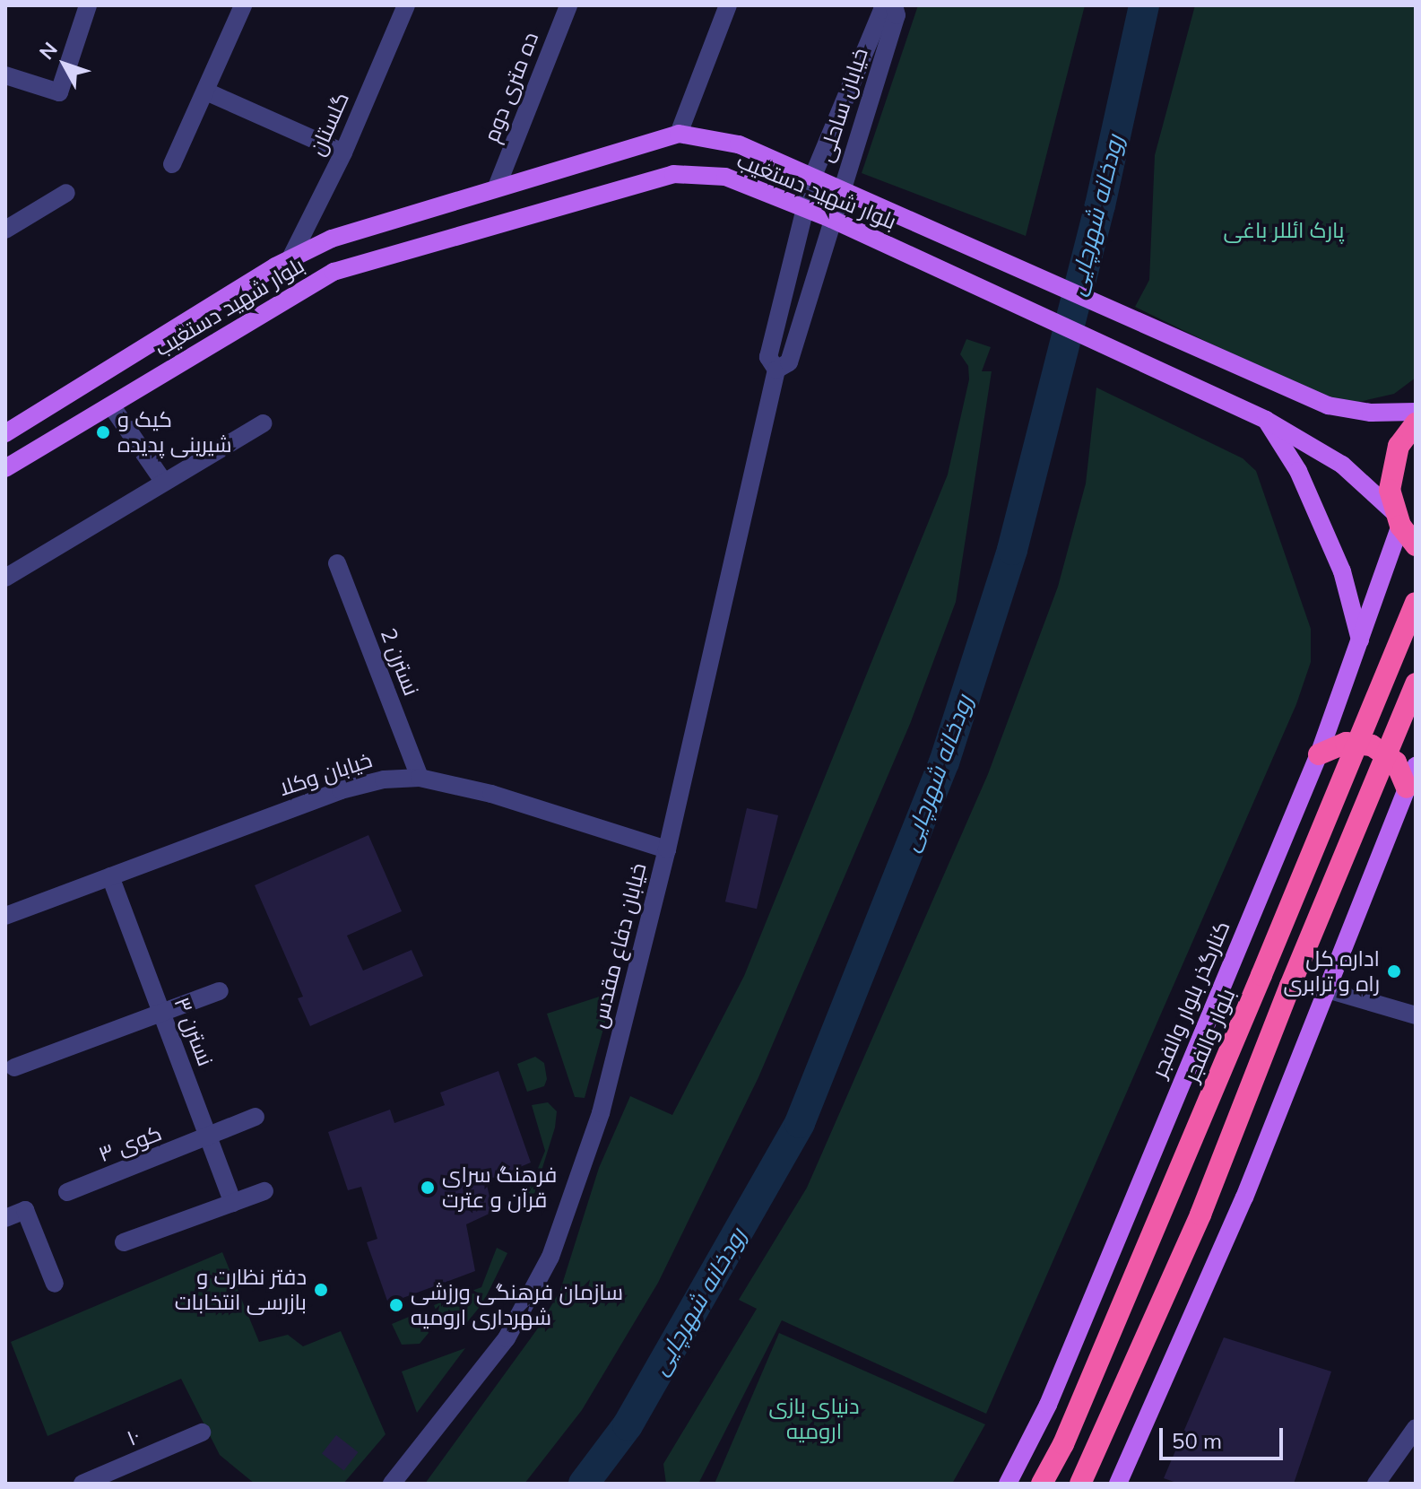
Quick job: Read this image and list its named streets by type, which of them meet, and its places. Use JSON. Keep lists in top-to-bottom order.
{
  "streets": {
    "highway": ["بلوار والفجر"],
    "main road": ["بلوار شهید دستغیب", "کنارگذر بلوار والفجر"],
    "street": [
      "ده متری دوم",
      "خیابان ساحلی",
      "گلستان",
      "نسترن 2",
      "خیابان وکلا",
      "خیابان دفاع مقدس",
      "نسترن ۳",
      "کوی ۳",
      "۱۰"
    ]
  },
  "crossings": [
    ["ده متری دوم", "بلوار شهید دستغیب"],
    ["خیابان ساحلی", "بلوار شهید دستغیب"],
    ["خیابان ساحلی", "خیابان دفاع مقدس"],
    ["گلستان", "بلوار شهید دستغیب"],
    ["بلوار شهید دستغیب", "خیابان دفاع مقدس"],
    ["بلوار شهید دستغیب", "کنارگذر بلوار والفجر"],
    ["نسترن 2", "خیابان وکلا"],
    ["خیابان وکلا", "خیابان دفاع مقدس"],
    ["خیابان وکلا", "نسترن ۳"],
    ["نسترن ۳", "کوی ۳"]
  ],
  "water": ["رودخانه شهرچایی"],
  "parks": ["پارک ائللر باغی", "دنیای بازی ارومیه"],
  "places": [
    "کیک و شیرینی پدیده",
    "اداره کل راه و ترابری",
    "فرهنگ سرای قرآن و عترت",
    "دفتر نظارت و بازرسی انتخابات",
    "سازمان فرهنگی ورزشی شهرداری ارومیه"
  ],
  "scale_bar": "50 m",
  "north": "top left"
}
